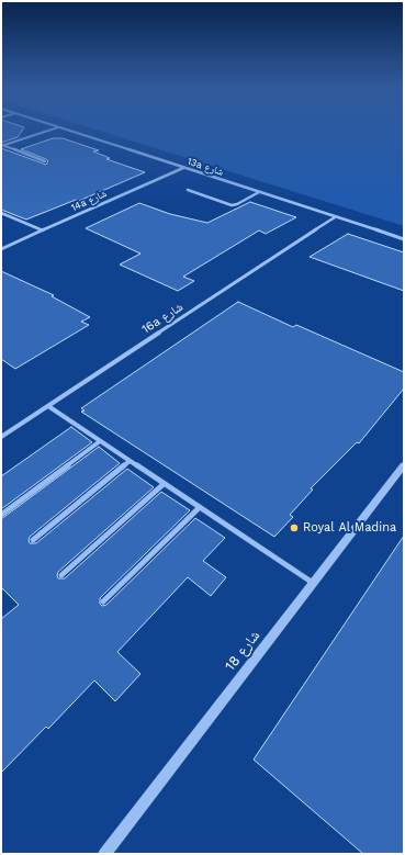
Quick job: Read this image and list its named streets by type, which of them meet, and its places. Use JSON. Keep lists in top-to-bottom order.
{
  "streets": {
    "street": [
      "13a شارع",
      "14a شارع",
      "16a شارع",
      "شارع 18"
    ]
  },
  "crossings": [
    ["13a شارع", "14a شارع"],
    ["13a شارع", "16a شارع"]
  ],
  "places": ["Royal Al Madina"]
}
